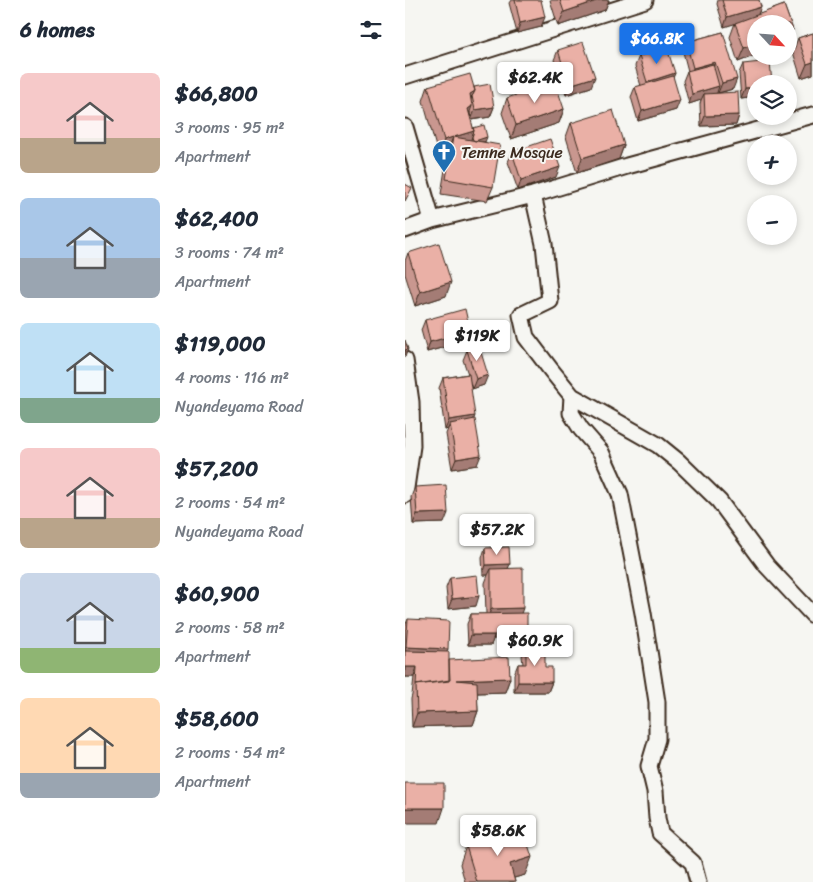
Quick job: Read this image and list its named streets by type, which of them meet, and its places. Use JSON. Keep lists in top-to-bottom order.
{
  "places": {
    "church": ["Temne Mosque"]
  },
  "north": "bottom right",
  "page": {
    "heading": "6 homes",
    "map_buttons": ["+", "−"],
    "price": [
      "$66.8K",
      "$62.4K",
      "$119K",
      "$57.2K",
      "$60.9K",
      "$58.6K"
    ],
    "list": [
      {
        "name": "$66,800",
        "note": "3 rooms · 95 m² · Apartment"
      },
      {
        "name": "$62,400",
        "note": "3 rooms · 74 m² · Apartment"
      },
      {
        "name": "$119,000",
        "note": "4 rooms · 116 m² · Nyandeyama Road"
      },
      {
        "name": "$57,200",
        "note": "2 rooms · 54 m² · Nyandeyama Road"
      },
      {
        "name": "$60,900",
        "note": "2 rooms · 58 m² · Apartment"
      },
      {
        "name": "$58,600",
        "note": "2 rooms · 54 m² · Apartment"
      }
    ]
  }
}
